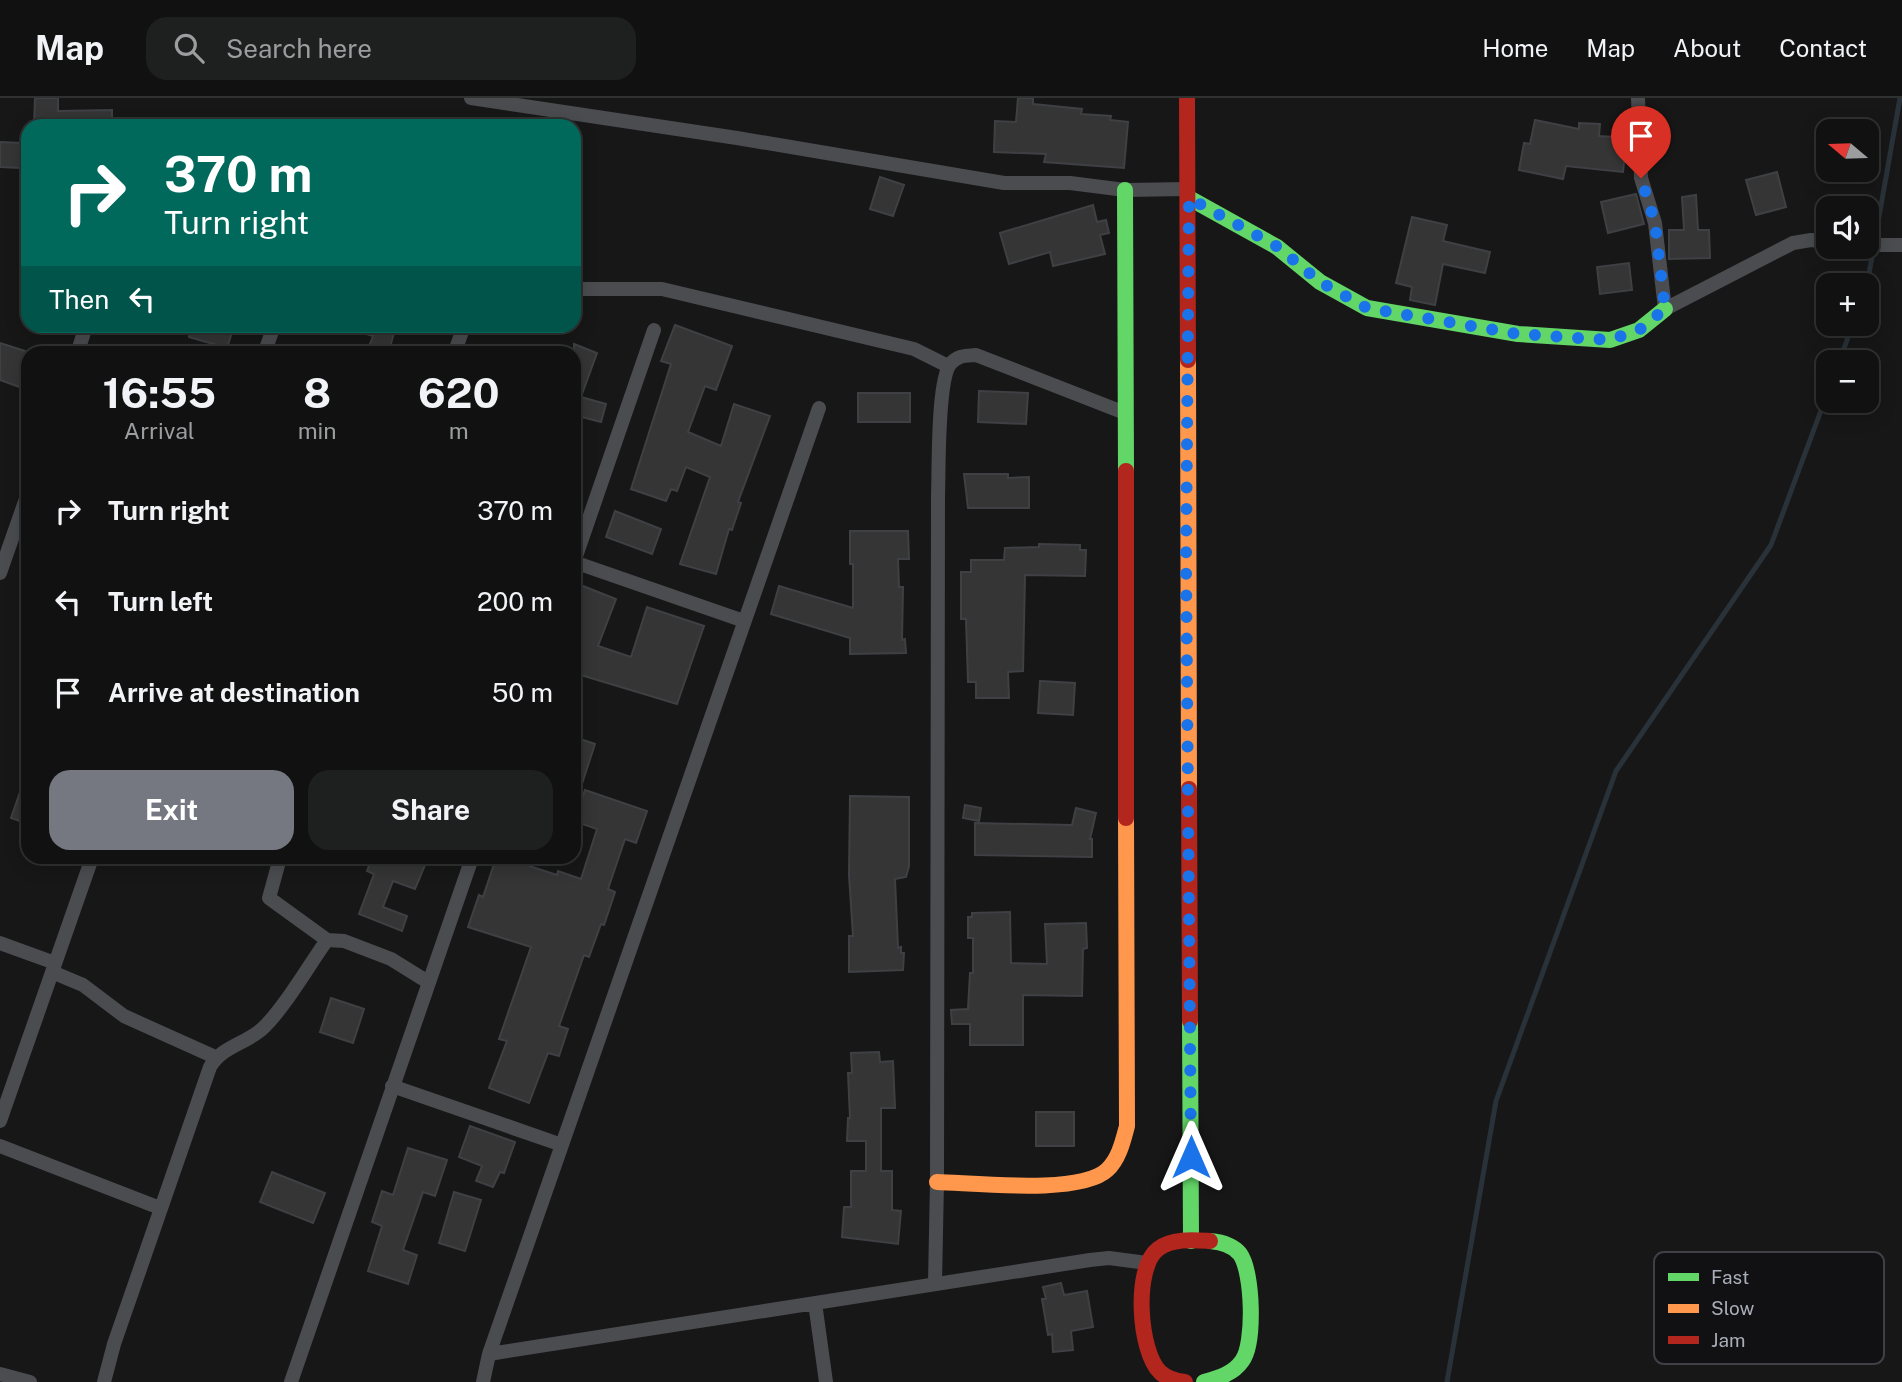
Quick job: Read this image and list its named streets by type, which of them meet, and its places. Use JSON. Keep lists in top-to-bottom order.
{
  "legend": ["Fast", "Slow", "Jam"],
  "north": "left",
  "page": {
    "header": "Map",
    "search": "Search here",
    "nav": [
      "Home",
      "Map",
      "About",
      "Contact"
    ],
    "map_buttons": ["+", "−"],
    "turn": ["370 m", "Turn right"],
    "then": "Then",
    "eta": [
      "16:55",
      "Arrival",
      "8",
      "min",
      "620",
      "m"
    ],
    "list": [
      {
        "name": "Turn right",
        "value": "370 m"
      },
      {
        "name": "Turn left",
        "value": "200 m"
      },
      {
        "name": "Arrive at destination",
        "value": "50 m"
      }
    ],
    "buttons": ["Exit", "Share"]
  }
}
